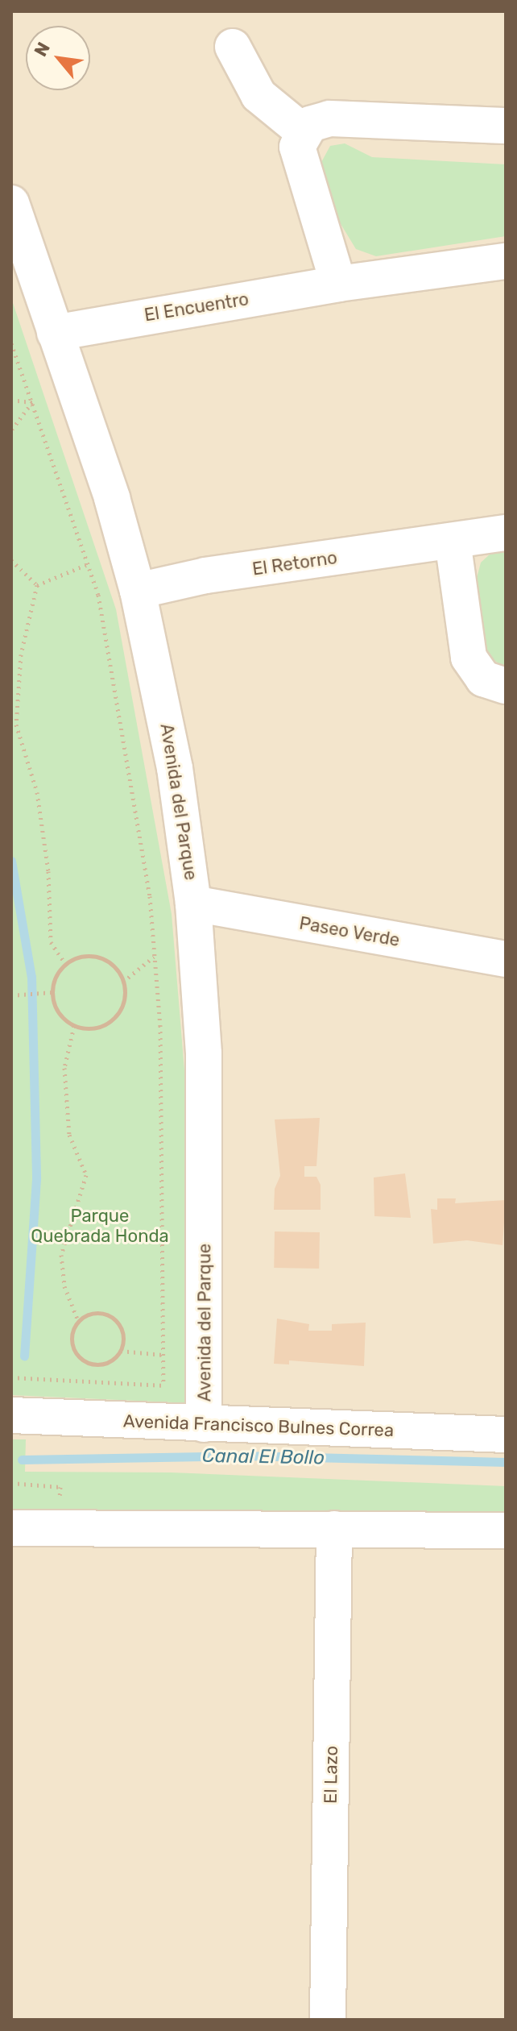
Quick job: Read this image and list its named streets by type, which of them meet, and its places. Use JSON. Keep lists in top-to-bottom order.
{
  "streets": {
    "street": [
      "El Encuentro",
      "El Retorno",
      "Avenida del Parque",
      "Paseo Verde",
      "Avenida Francisco Bulnes Correa",
      "El Lazo"
    ]
  },
  "crossings": [
    ["El Encuentro", "Avenida del Parque"],
    ["El Retorno", "Avenida del Parque"],
    ["Avenida del Parque", "Paseo Verde"],
    ["Avenida del Parque", "Avenida Francisco Bulnes Correa"]
  ],
  "water": ["Canal El Bollo"],
  "parks": ["Parque Quebrada Honda"],
  "north": "top left"
}
